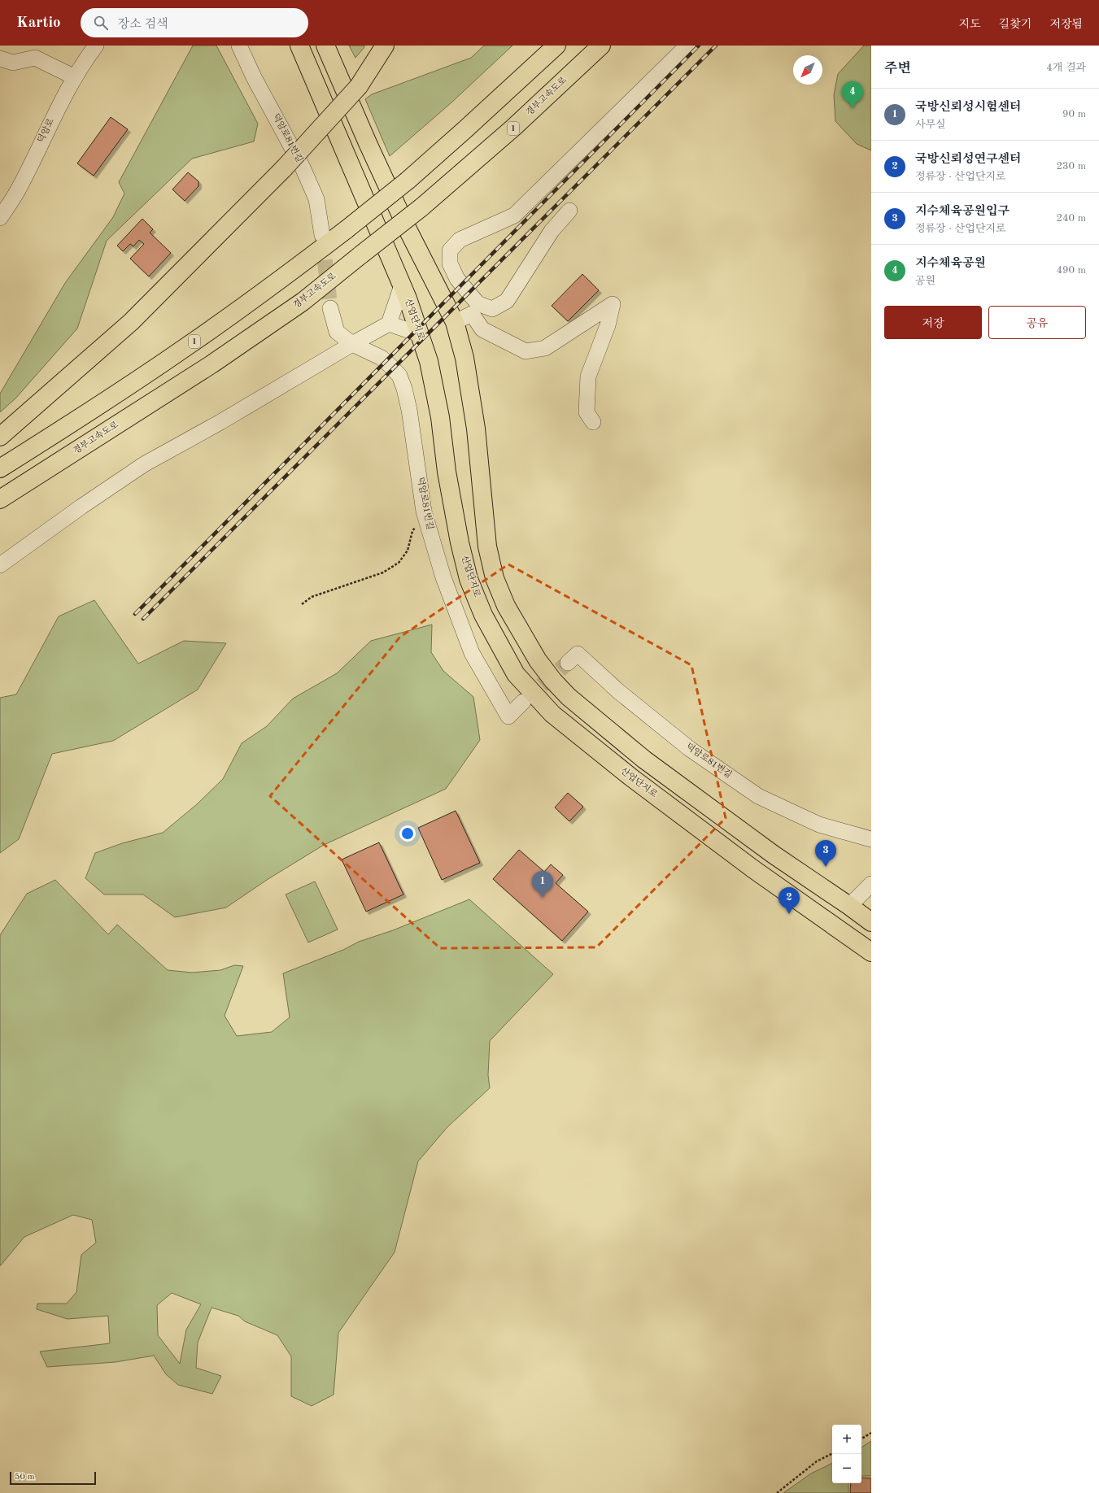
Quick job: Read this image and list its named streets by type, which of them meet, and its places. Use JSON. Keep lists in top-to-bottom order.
{
  "streets": {
    "main road": ["경부고속도로", "1", "산업단지로"],
    "street": ["덕암로", "덕암로81번길"]
  },
  "scale_bar": "50 m",
  "north": "bottom left",
  "page": {
    "header": "Kartio",
    "search": "장소 검색",
    "nav": ["지도", "길찾기", "저장됨"],
    "heading": ["주변", "4개 결과"],
    "pins": [
      "4",
      "3",
      "1",
      "2"
    ],
    "list": [
      {
        "mark": "1",
        "name": "국방신뢰성시험센터",
        "note": "사무실",
        "value": "90 m"
      },
      {
        "mark": "2",
        "name": "국방신뢰성연구센터",
        "note": "정류장 · 산업단지로",
        "value": "230 m"
      },
      {
        "mark": "3",
        "name": "지수체육공원입구",
        "note": "정류장 · 산업단지로",
        "value": "240 m"
      },
      {
        "mark": "4",
        "name": "지수체육공원",
        "note": "공원",
        "value": "490 m"
      }
    ],
    "buttons": ["저장", "공유"],
    "map_buttons": ["+", "−"],
    "scale": "50 m"
  }
}
